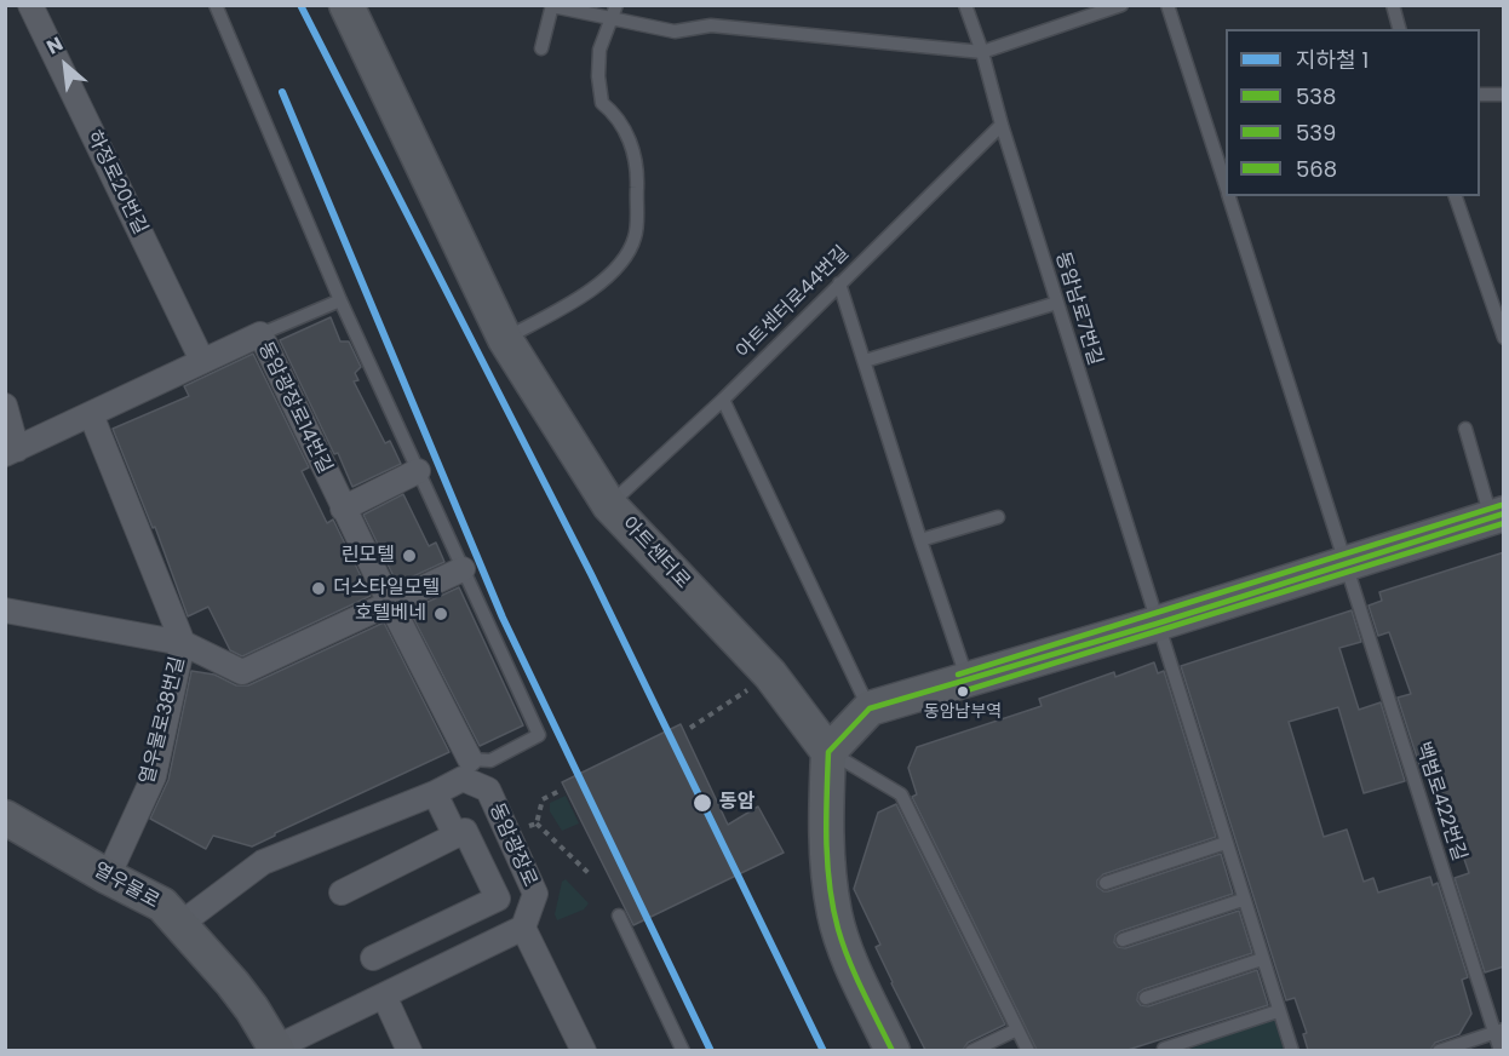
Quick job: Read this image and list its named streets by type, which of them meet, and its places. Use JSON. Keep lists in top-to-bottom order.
{
  "streets": {
    "street": [
      "하정로20번길",
      "동암광장로14번길",
      "아트센터로",
      "열우물로38번길",
      "동암광장로",
      "열우물로"
    ],
    "lane": ["아트센터로44번길", "동암남로7번길", "백범로422번길"]
  },
  "crossings": [
    ["하정로20번길", "동암광장로14번길"],
    ["아트센터로44번길", "동암남로7번길"],
    ["아트센터로44번길", "아트센터로"],
    ["동암광장로14번길", "열우물로38번길"],
    ["동암광장로14번길", "동암광장로"],
    ["열우물로38번길", "열우물로"]
  ],
  "places": [
    "린모텔",
    "더스타일모텔",
    "호텔베네",
    "동암남부역",
    "동암"
  ],
  "lines": [
    "metro line 1",
    "transit line 568",
    "transit line 538",
    "transit line 539"
  ],
  "legend": [
    "지하철 1",
    "538",
    "539",
    "568"
  ],
  "north": "top left"
}
